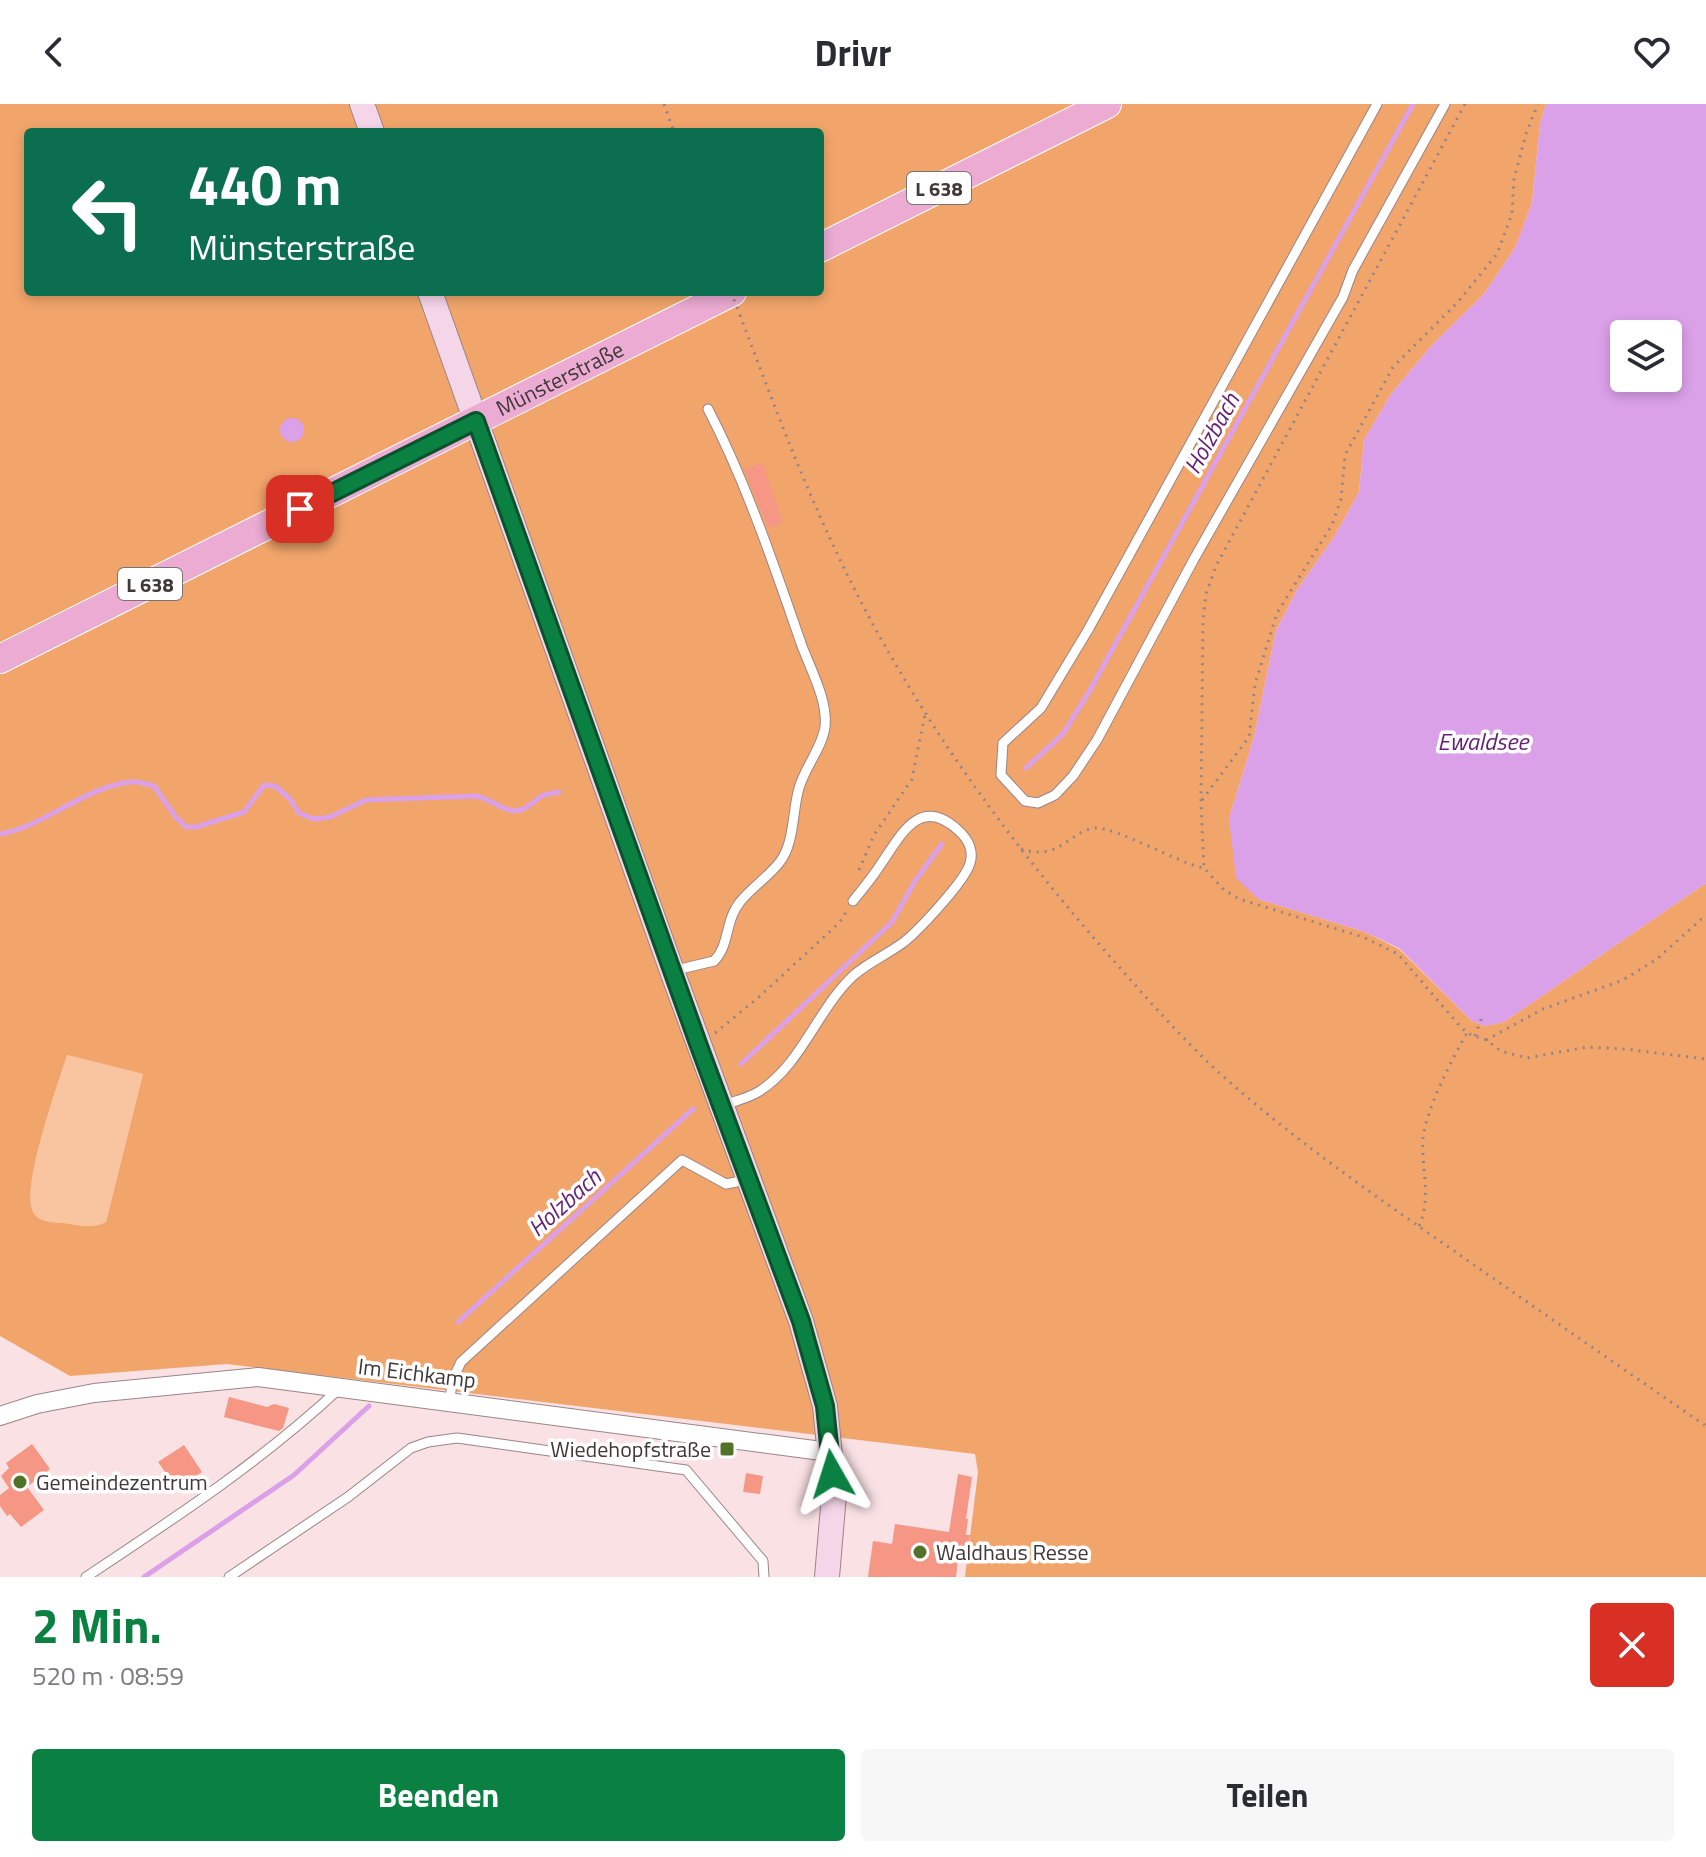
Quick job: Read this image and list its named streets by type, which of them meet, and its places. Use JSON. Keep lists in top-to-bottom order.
{
  "streets": {
    "main road": ["L 638", "Münsterstraße"],
    "street": ["Im Eichkamp"]
  },
  "water": ["Holzbach", "Ewaldsee"],
  "places": {
    "transit": ["Wiedehopfstraße"],
    "other": ["Gemeindezentrum", "Waldhaus Resse"]
  },
  "page": {
    "header": "Drivr",
    "turn": ["440 m", "Münsterstraße"],
    "heading": ["2 Min.", "520 m · 08:59"],
    "buttons": ["Beenden", "Teilen"]
  }
}
